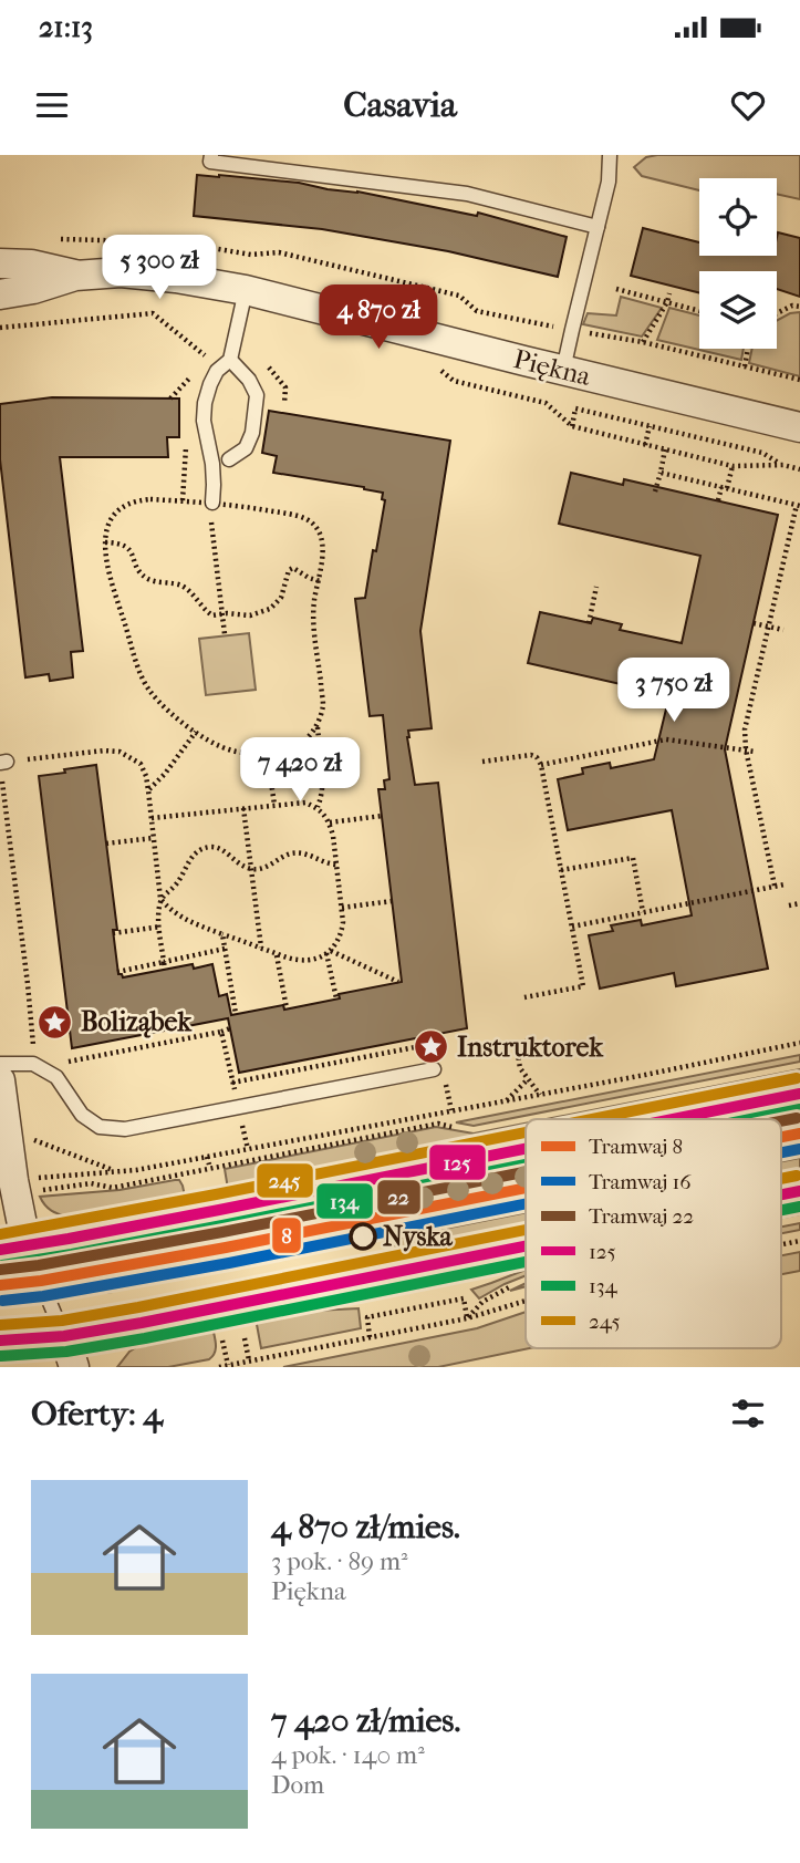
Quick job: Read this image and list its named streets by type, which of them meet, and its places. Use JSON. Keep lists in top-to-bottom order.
{
  "streets": {
    "street": ["Piękna"]
  },
  "places": {
    "place": ["Boliząbek", "Instruktorek"],
    "other": ["Nyska"]
  },
  "lines": [
    "transit line 245",
    "transit line 125",
    "transit line 134",
    "tram line 22",
    "tram line 8",
    "tram line 16"
  ],
  "legend": [
    "Tramwaj 8",
    "Tramwaj 16",
    "Tramwaj 22",
    "125",
    "134",
    "245"
  ],
  "page": {
    "status": "21:13",
    "header": "Casavia",
    "price": [
      "5 300 zł",
      "4 870 zł",
      "3 750 zł",
      "7 420 zł"
    ],
    "heading": "Oferty: 4",
    "list": [
      {
        "name": "4 870 zł/mies.",
        "note": "3 pok. · 89 m² · Piękna"
      },
      {
        "name": "7 420 zł/mies.",
        "note": "4 pok. · 140 m² · Dom"
      }
    ]
  }
}
